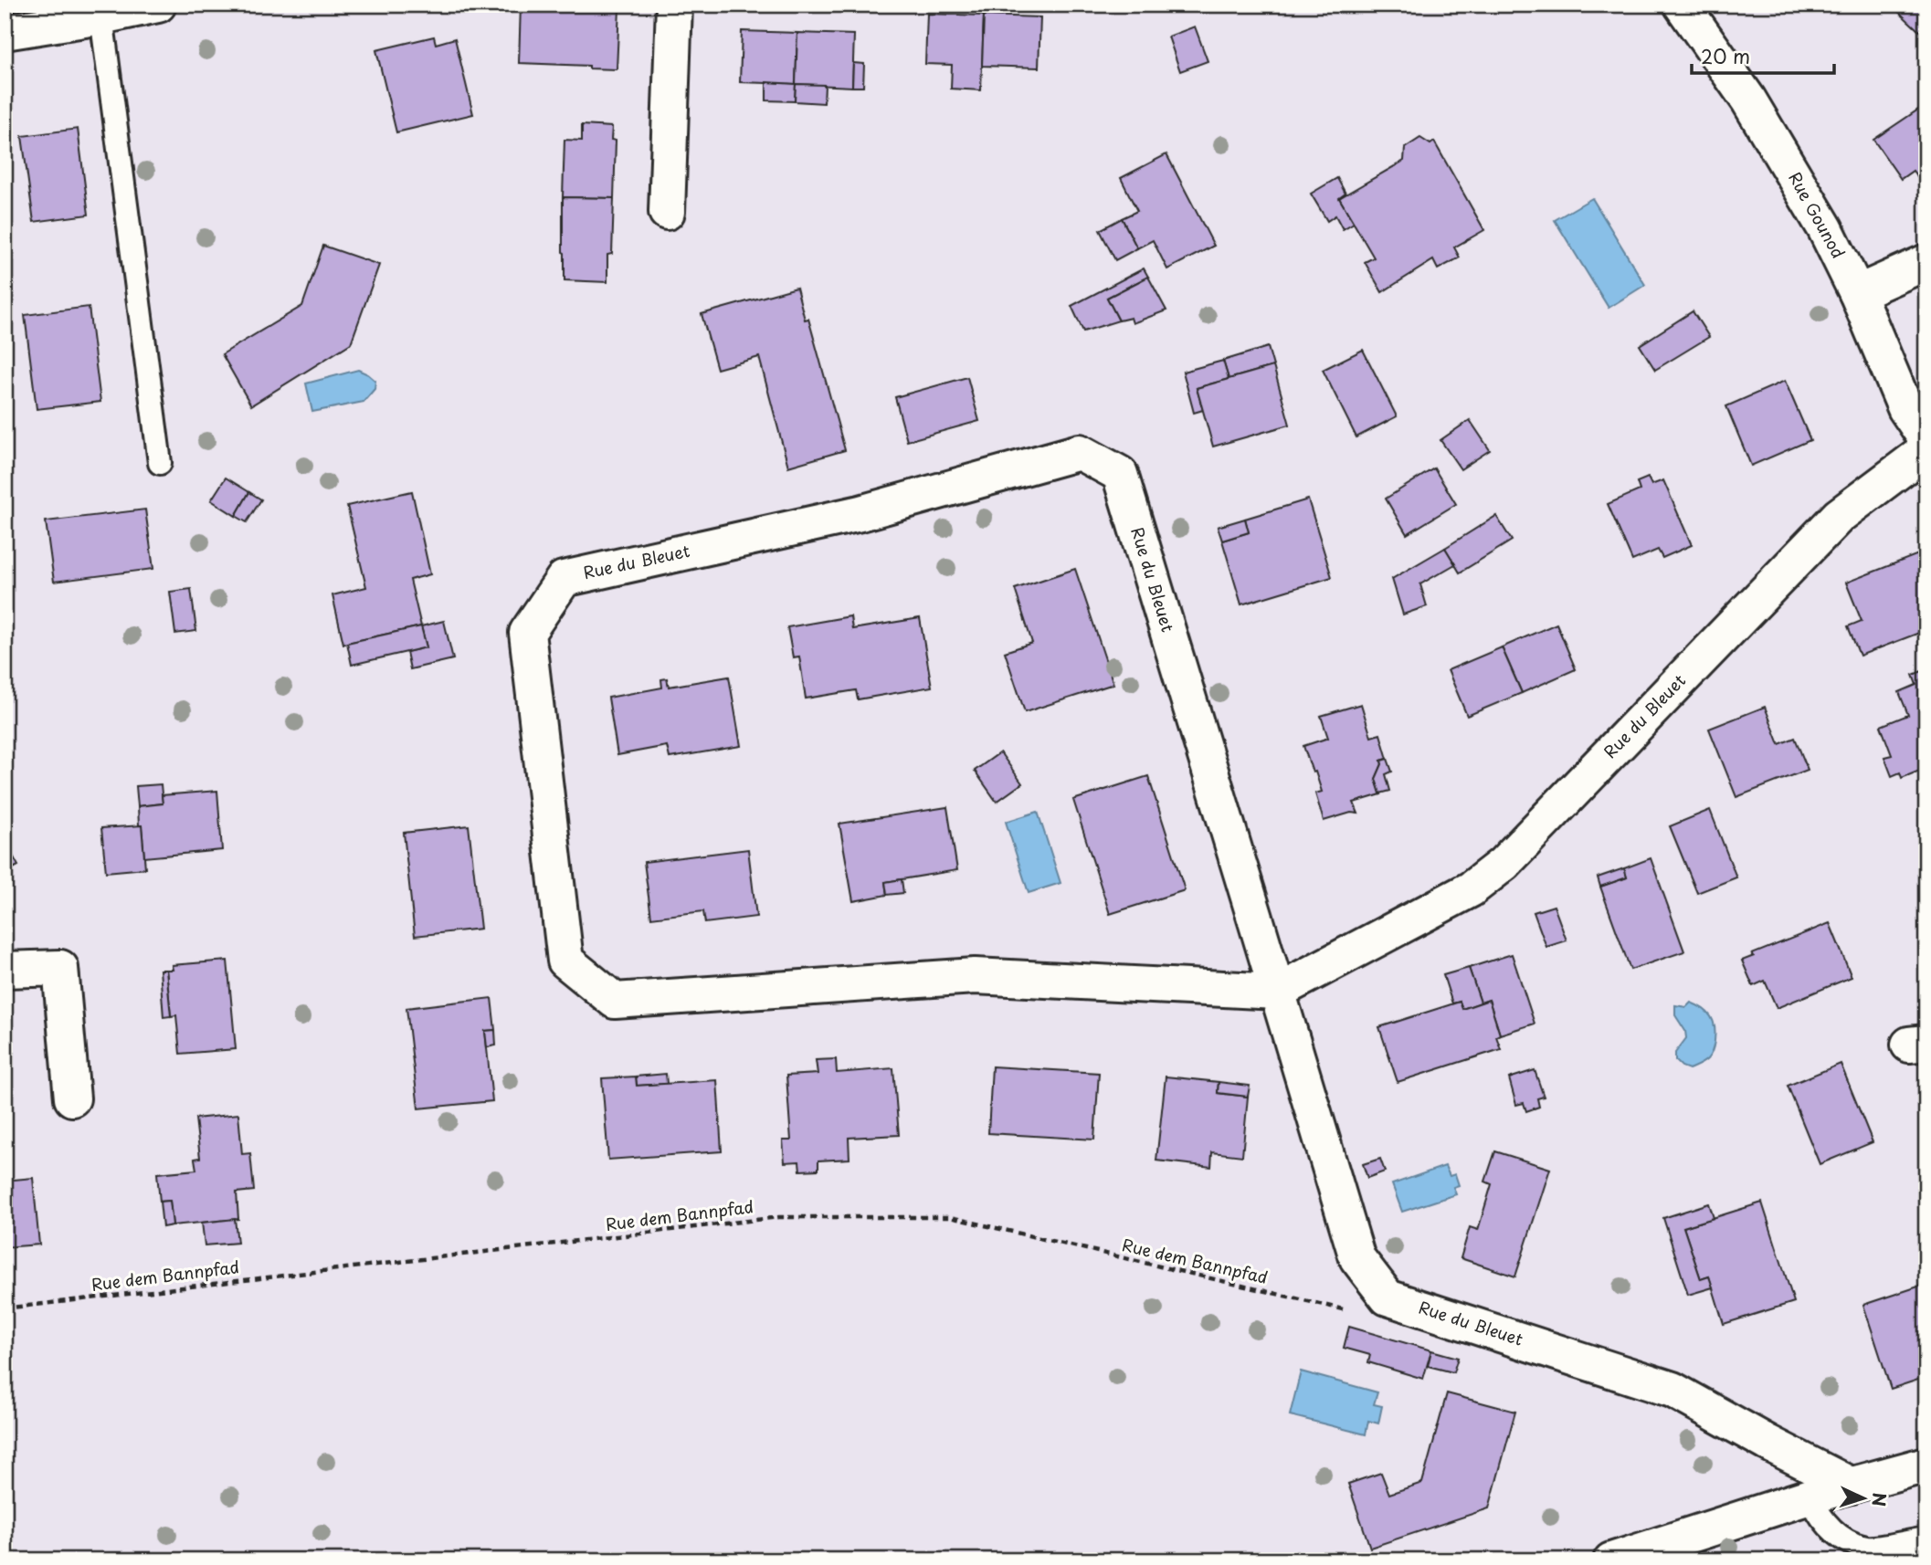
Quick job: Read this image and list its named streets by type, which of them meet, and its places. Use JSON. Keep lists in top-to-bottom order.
{
  "streets": {
    "street": ["Rue Gounod", "Rue du Bleuet"],
    "path": ["Rue dem Bannpfad"]
  },
  "scale_bar": "20 m",
  "north": "right"
}
